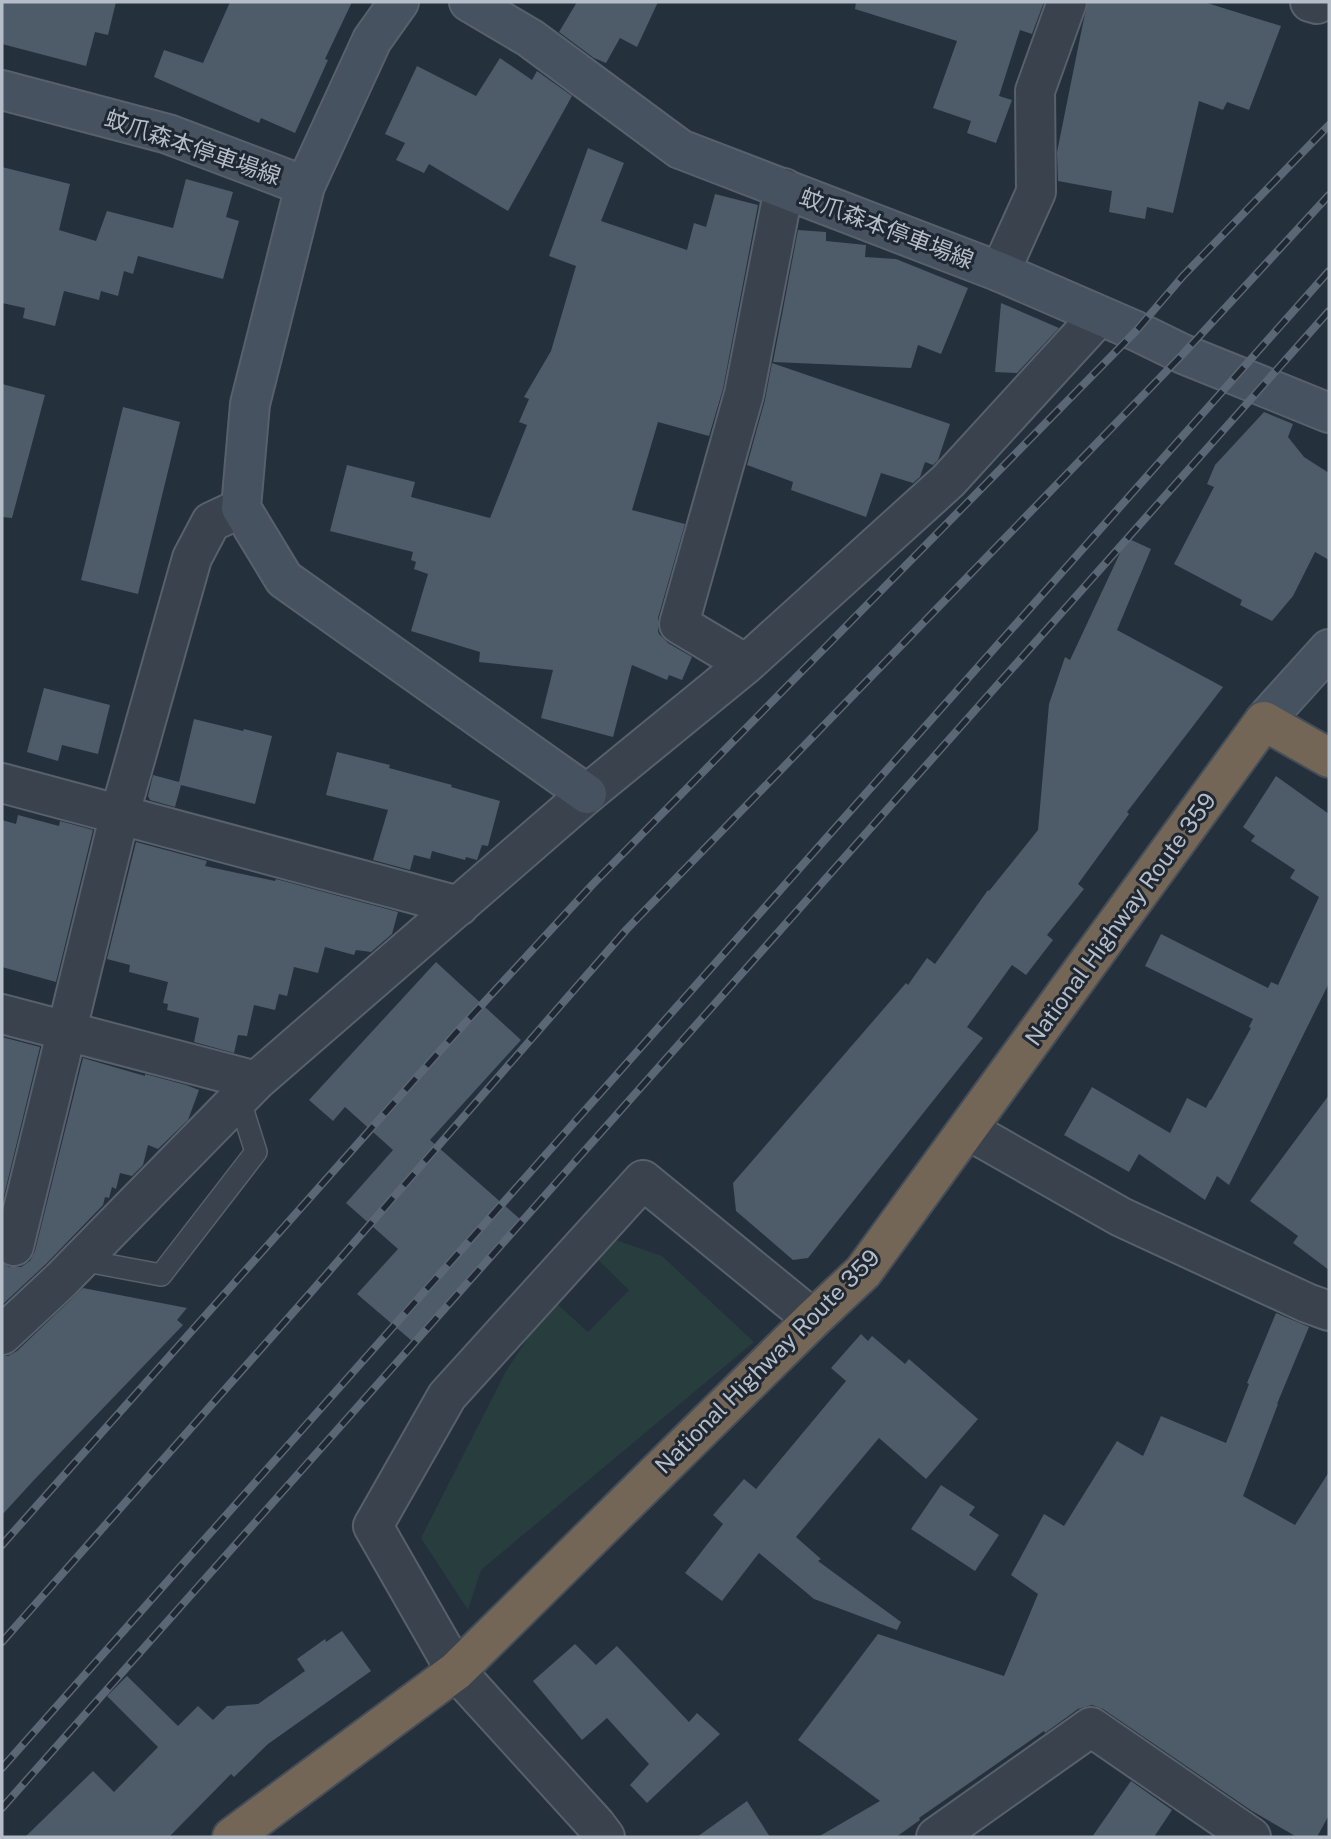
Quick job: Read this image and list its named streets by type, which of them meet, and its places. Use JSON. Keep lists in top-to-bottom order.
{
  "streets": {
    "highway": ["National Highway Route 359"],
    "main road": ["蚊爪森本停車場線"]
  }
}
